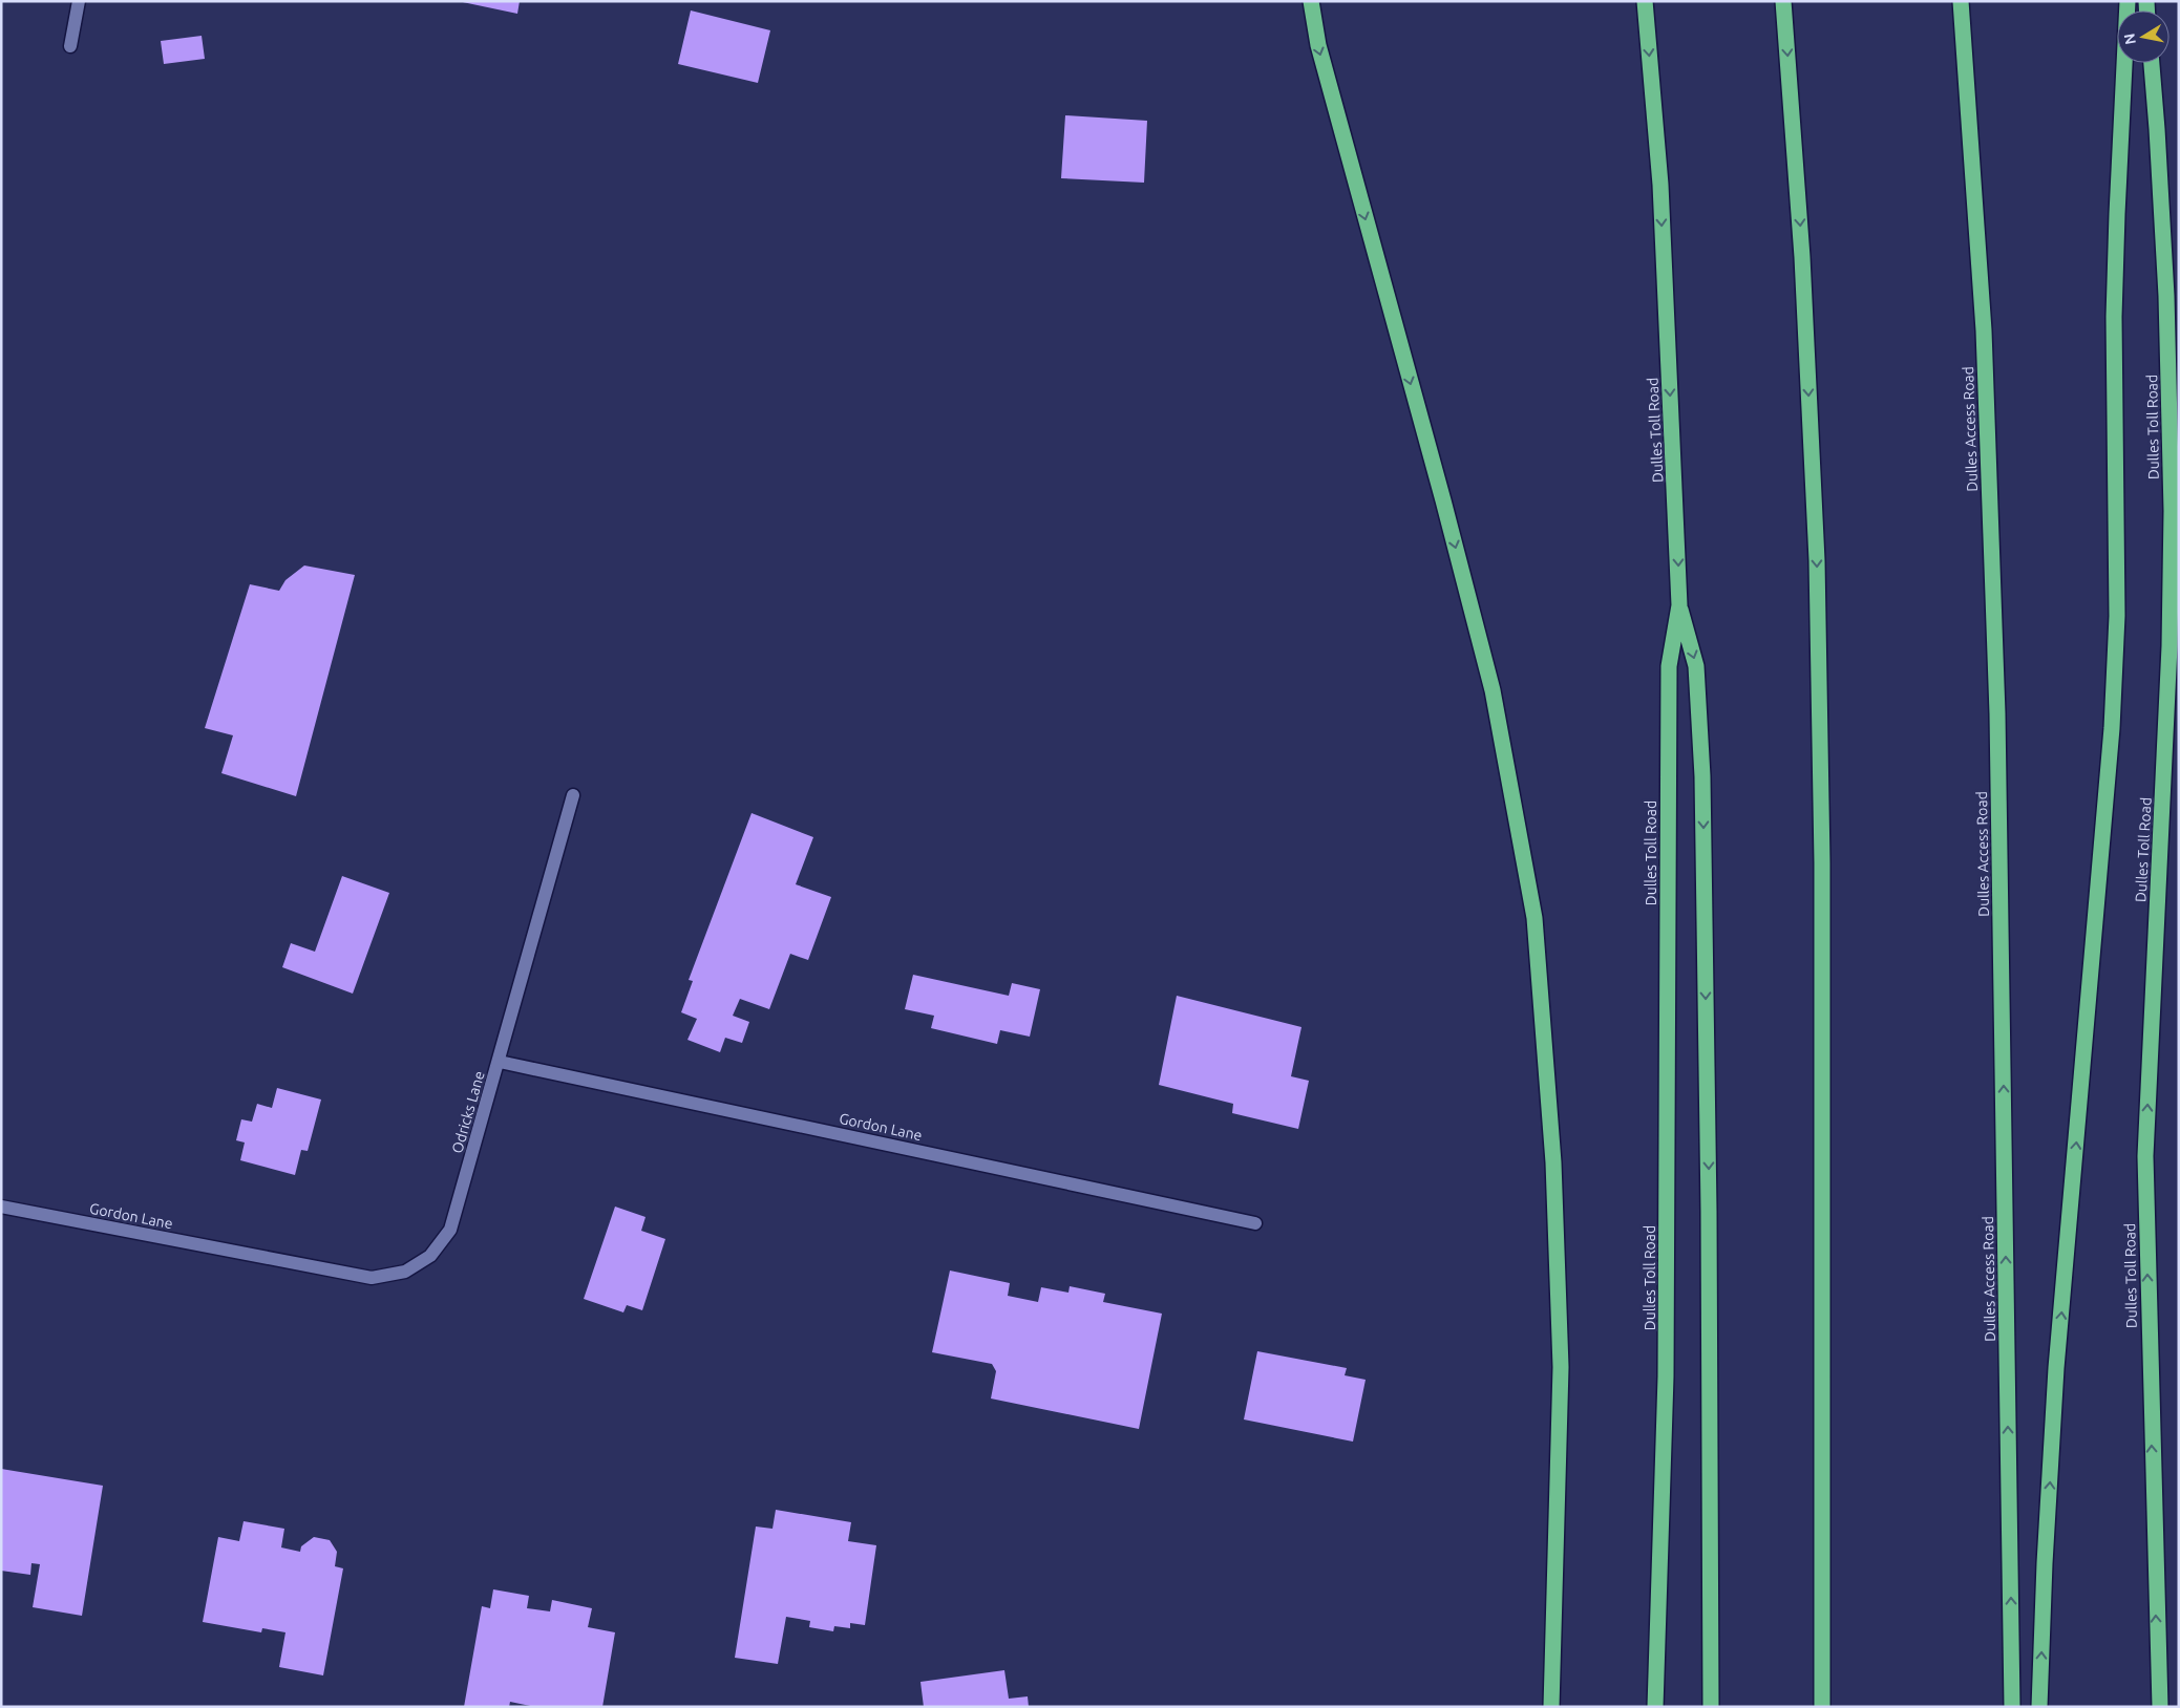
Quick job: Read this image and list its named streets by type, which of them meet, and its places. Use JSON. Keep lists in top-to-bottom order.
{
  "streets": {
    "highway": ["Dulles Toll Road", "Dulles Access Road"],
    "street": ["Odricks Lane", "Gordon Lane"]
  },
  "crossings": [
    ["Odricks Lane", "Gordon Lane"]
  ],
  "north": "left"
}
